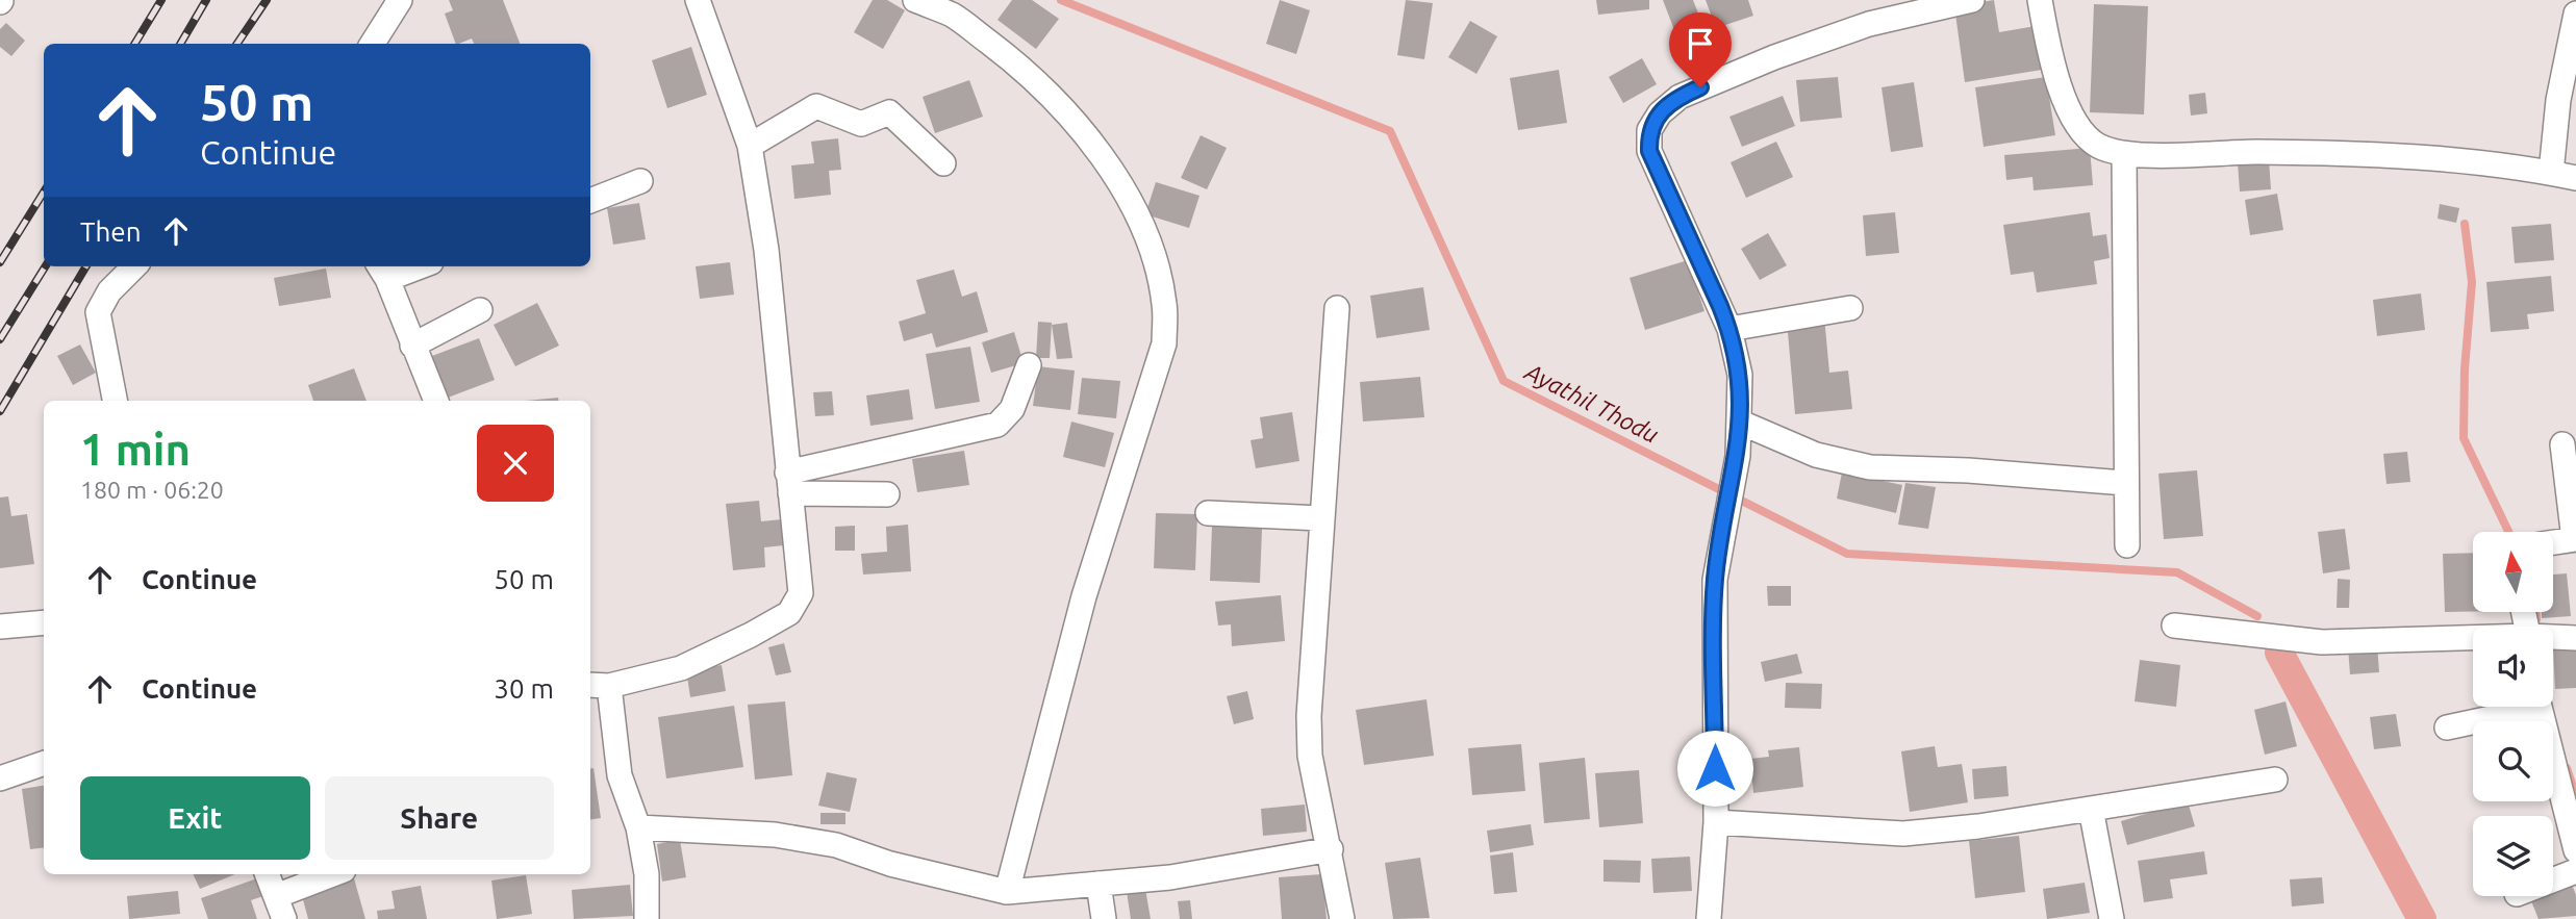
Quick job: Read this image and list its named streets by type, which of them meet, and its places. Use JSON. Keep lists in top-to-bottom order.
{
  "water": ["Ayathil Thodu"],
  "north": "top",
  "page": {
    "turn": ["50 m", "Continue"],
    "then": "Then",
    "heading": ["1 min", "180 m · 06:20"],
    "list": [
      {
        "name": "Continue",
        "value": "50 m"
      },
      {
        "name": "Continue",
        "value": "30 m"
      }
    ],
    "buttons": ["Exit", "Share"]
  }
}
